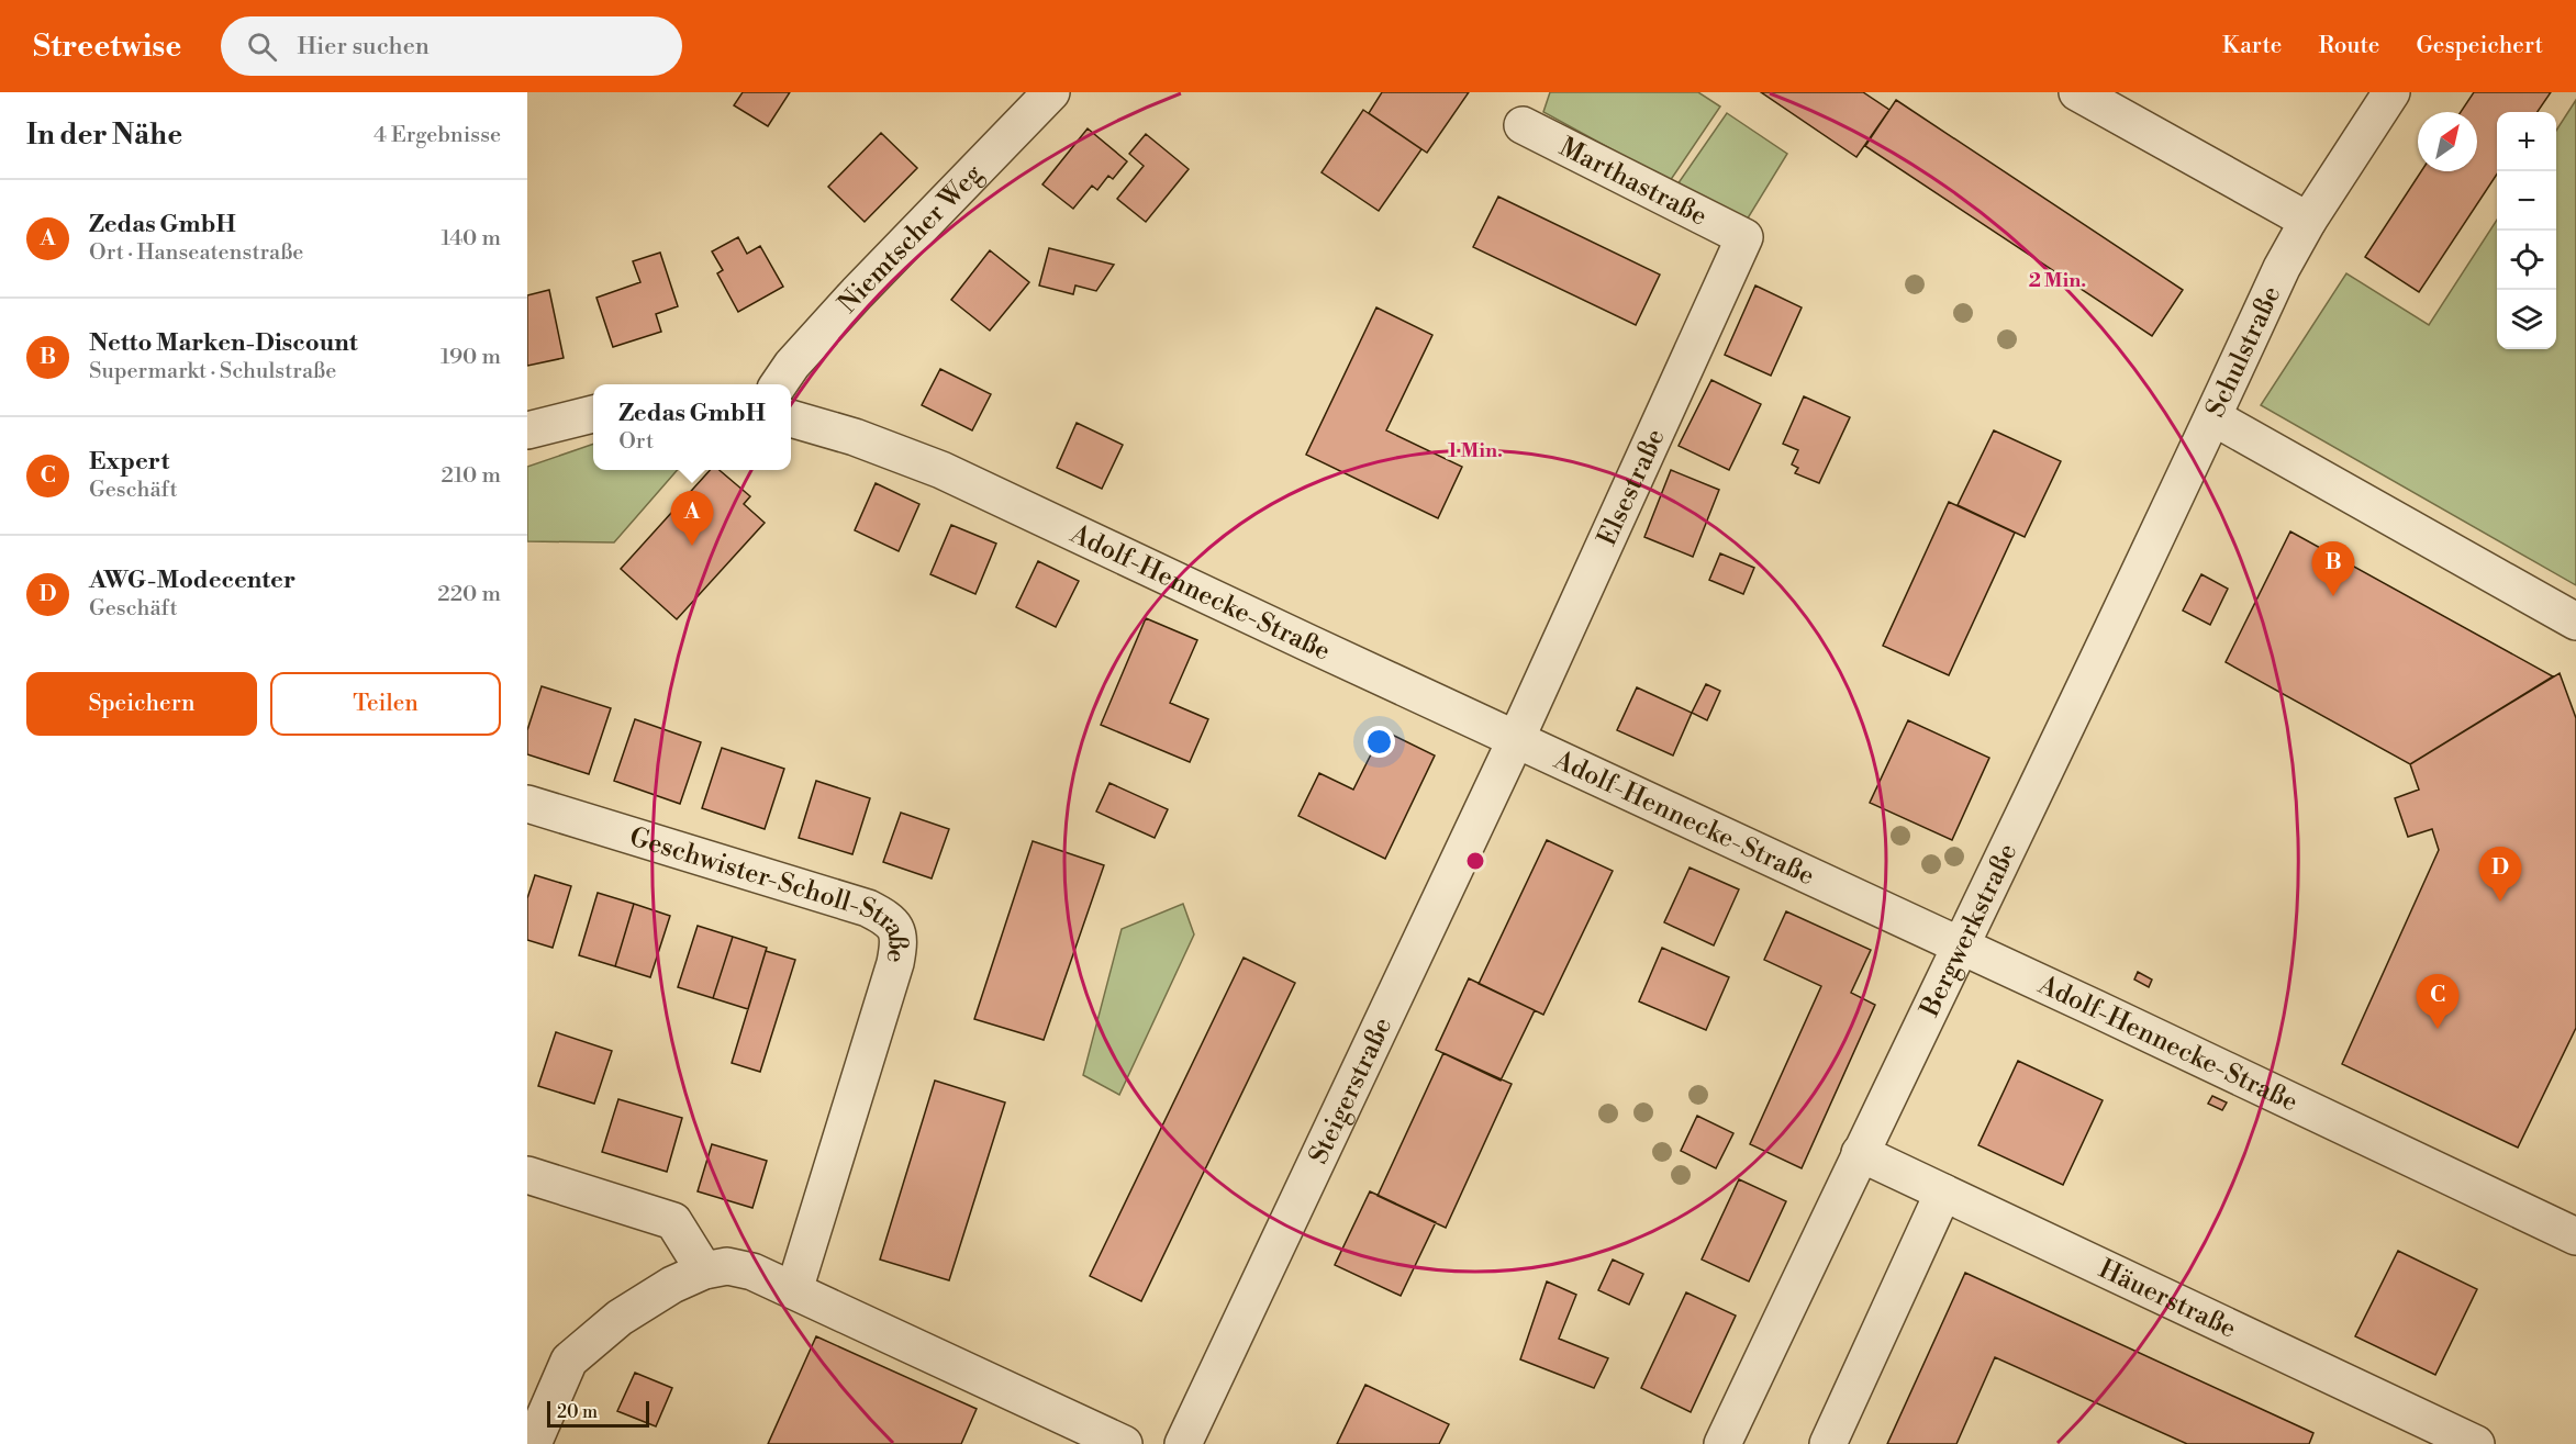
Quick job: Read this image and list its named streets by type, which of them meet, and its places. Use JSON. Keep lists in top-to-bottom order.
{
  "streets": {
    "street": [
      "Marthastraße",
      "Niemtscher Weg",
      "Schulstraße",
      "Elsestraße",
      "Adolf-Hennecke-Straße",
      "Geschwister-Scholl-Straße",
      "Bergwerkstraße",
      "Steigerstraße",
      "Häuerstraße"
    ]
  },
  "crossings": [
    ["Marthastraße", "Elsestraße"],
    ["Schulstraße", "Bergwerkstraße"],
    ["Elsestraße", "Adolf-Hennecke-Straße"],
    ["Elsestraße", "Steigerstraße"],
    ["Adolf-Hennecke-Straße", "Bergwerkstraße"],
    ["Adolf-Hennecke-Straße", "Steigerstraße"],
    ["Bergwerkstraße", "Häuerstraße"]
  ],
  "scale_bar": "20 m",
  "north": "top right",
  "page": {
    "header": "Streetwise",
    "search": "Hier suchen",
    "nav": ["Karte", "Route", "Gespeichert"],
    "heading": ["In der Nähe", "4 Ergebnisse"],
    "map_buttons": ["+", "−"],
    "list": [
      {
        "mark": "A",
        "name": "Zedas GmbH",
        "note": "Ort · Hanseatenstraße",
        "value": "140 m"
      },
      {
        "mark": "B",
        "name": "Netto Marken-Discount",
        "note": "Supermarkt · Schulstraße",
        "value": "190 m"
      },
      {
        "mark": "C",
        "name": "Expert",
        "note": "Geschäft",
        "value": "210 m"
      },
      {
        "mark": "D",
        "name": "AWG-Modecenter",
        "note": "Geschäft",
        "value": "220 m"
      }
    ],
    "popup": ["Zedas GmbH", "Ort"],
    "pins": [
      "A",
      "B",
      "D",
      "C"
    ],
    "buttons": ["Speichern", "Teilen"],
    "scale": "20 m"
  },
  "rings": ["2 Min.", "1 Min."]
}
